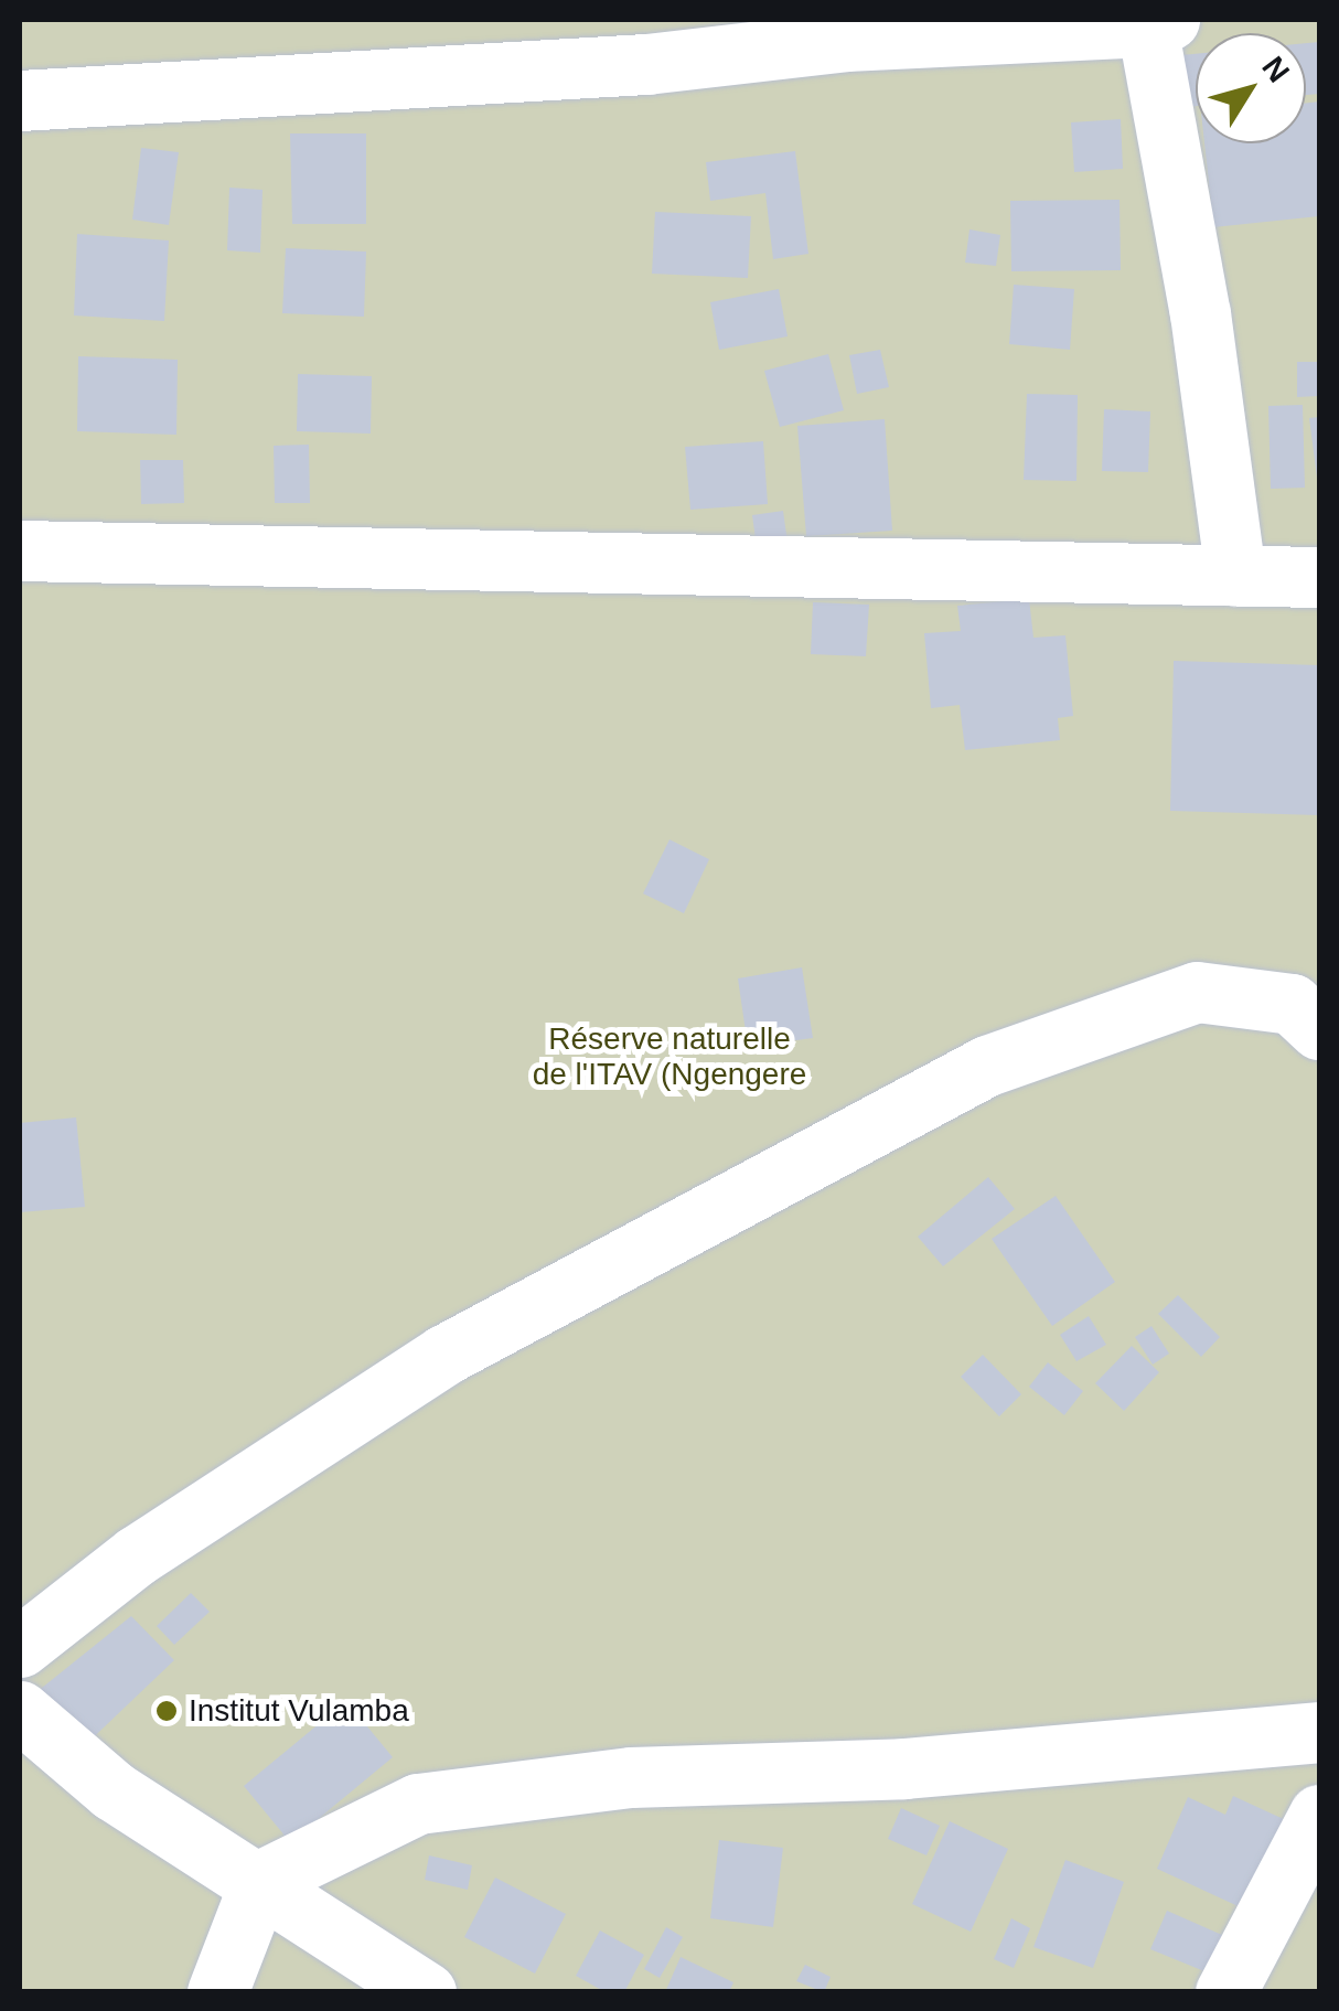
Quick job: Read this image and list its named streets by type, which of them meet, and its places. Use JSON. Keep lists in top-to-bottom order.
{
  "parks": ["Réserve naturelle de l'ITAV (Ngengere"],
  "places": ["Institut Vulamba"],
  "north": "top right"
}
